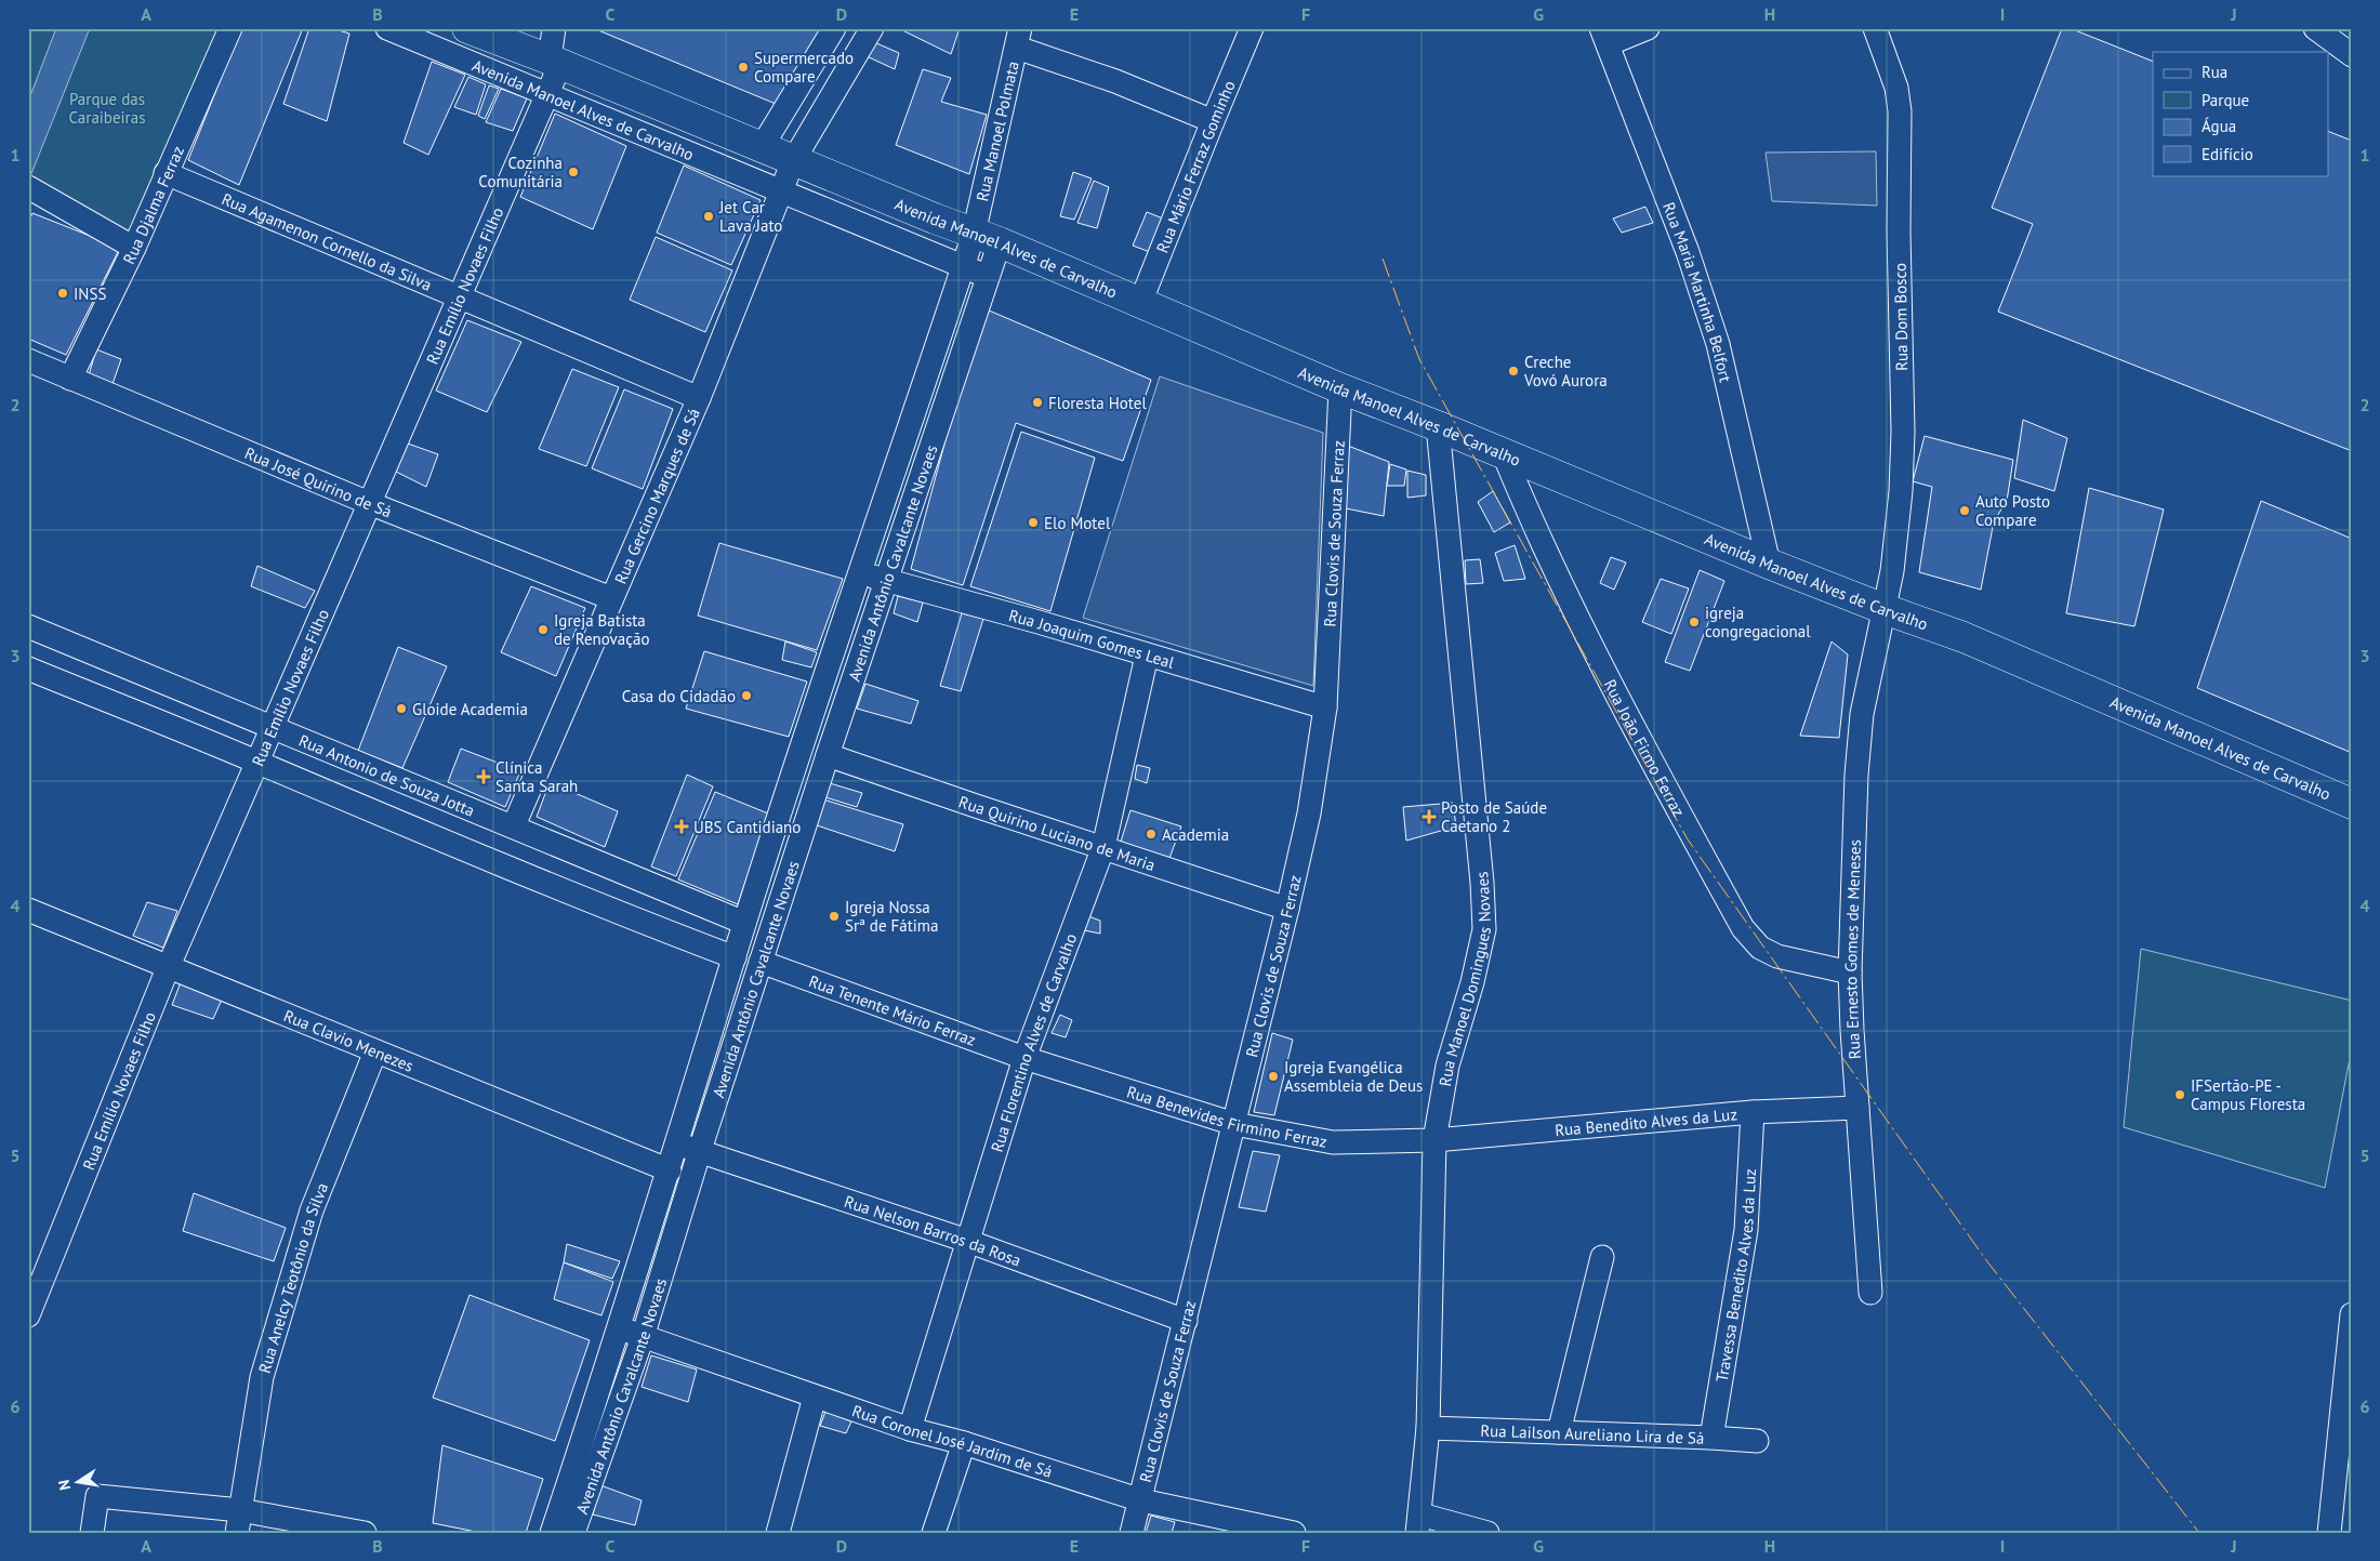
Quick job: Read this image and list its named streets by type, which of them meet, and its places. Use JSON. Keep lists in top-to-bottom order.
{
  "streets": {
    "main road": ["Avenida Manoel Alves de Carvalho"],
    "street": [
      "Rua Manoel Polmata",
      "Rua Mário Ferraz Gominho",
      "Rua Djalma Ferraz",
      "Rua Agamenon Cornello da Silva",
      "Rua Emílio Novaes Filho",
      "Rua Maria Martinha Belfort",
      "Rua Dom Bosco",
      "Rua José Quirino de Sá",
      "Rua Gercino Marques de Sá",
      "Rua Clovis de Souza Ferraz",
      "Avenida Antônio Cavalcante Novaes",
      "Rua Joaquim Gomes Leal",
      "Rua João Firmo Ferraz",
      "Rua Antonio de Souza Jotta",
      "Rua Quirino Luciano de Maria",
      "Rua Ernesto Gomes de Meneses",
      "Rua Manoel Domingues Novaes",
      "Rua Tenente Mário Ferraz",
      "Rua Clavio Menezes",
      "Rua Florentino Alves de Carvalho",
      "Rua Benevides Firmino Ferraz",
      "Rua Benedito Alves da Luz",
      "Rua Nelson Barros da Rosa",
      "Travessa Benedito Alves da Luz",
      "Rua Anelcy Teotônio da Silva",
      "Rua Lailson Aureliano Lira de Sá",
      "Rua Coronel José Jardim de Sá"
    ]
  },
  "crossings": [
    ["Avenida Manoel Alves de Carvalho", "Rua Manoel Polmata"],
    ["Avenida Manoel Alves de Carvalho", "Rua Mário Ferraz Gominho"],
    ["Avenida Manoel Alves de Carvalho", "Rua Emílio Novaes Filho"],
    ["Avenida Manoel Alves de Carvalho", "Rua Maria Martinha Belfort"],
    ["Avenida Manoel Alves de Carvalho", "Rua Dom Bosco"],
    ["Avenida Manoel Alves de Carvalho", "Rua Gercino Marques de Sá"],
    ["Avenida Manoel Alves de Carvalho", "Rua Clovis de Souza Ferraz"],
    ["Avenida Manoel Alves de Carvalho", "Avenida Antônio Cavalcante Novaes"],
    ["Avenida Manoel Alves de Carvalho", "Rua João Firmo Ferraz"],
    ["Avenida Manoel Alves de Carvalho", "Rua Ernesto Gomes de Meneses"],
    ["Avenida Manoel Alves de Carvalho", "Rua Manoel Domingues Novaes"],
    ["Rua Manoel Polmata", "Avenida Antônio Cavalcante Novaes"],
    ["Rua Djalma Ferraz", "Rua Agamenon Cornello da Silva"],
    ["Rua Djalma Ferraz", "Rua José Quirino de Sá"],
    ["Rua Agamenon Cornello da Silva", "Rua Emílio Novaes Filho"],
    ["Rua Agamenon Cornello da Silva", "Rua Gercino Marques de Sá"],
    ["Rua Emílio Novaes Filho", "Rua José Quirino de Sá"],
    ["Rua Emílio Novaes Filho", "Rua Antonio de Souza Jotta"],
    ["Rua Emílio Novaes Filho", "Rua Clavio Menezes"],
    ["Rua Dom Bosco", "Rua Ernesto Gomes de Meneses"],
    ["Rua José Quirino de Sá", "Rua Gercino Marques de Sá"],
    ["Rua Gercino Marques de Sá", "Rua Antonio de Souza Jotta"],
    ["Rua Clovis de Souza Ferraz", "Rua Joaquim Gomes Leal"],
    ["Rua Clovis de Souza Ferraz", "Rua Quirino Luciano de Maria"],
    ["Rua Clovis de Souza Ferraz", "Rua Benevides Firmino Ferraz"],
    ["Rua Clovis de Souza Ferraz", "Rua Nelson Barros da Rosa"],
    ["Rua Clovis de Souza Ferraz", "Rua Coronel José Jardim de Sá"],
    ["Avenida Antônio Cavalcante Novaes", "Rua Joaquim Gomes Leal"],
    ["Avenida Antônio Cavalcante Novaes", "Rua Quirino Luciano de Maria"],
    ["Avenida Antônio Cavalcante Novaes", "Rua Tenente Mário Ferraz"],
    ["Avenida Antônio Cavalcante Novaes", "Rua Nelson Barros da Rosa"],
    ["Avenida Antônio Cavalcante Novaes", "Rua Coronel José Jardim de Sá"],
    ["Rua Joaquim Gomes Leal", "Rua Florentino Alves de Carvalho"],
    ["Rua João Firmo Ferraz", "Rua Ernesto Gomes de Meneses"],
    ["Rua Quirino Luciano de Maria", "Rua Florentino Alves de Carvalho"],
    ["Rua Ernesto Gomes de Meneses", "Rua Benedito Alves da Luz"],
    ["Rua Manoel Domingues Novaes", "Rua Benevides Firmino Ferraz"],
    ["Rua Manoel Domingues Novaes", "Rua Benedito Alves da Luz"],
    ["Rua Manoel Domingues Novaes", "Rua Lailson Aureliano Lira de Sá"],
    ["Rua Tenente Mário Ferraz", "Rua Florentino Alves de Carvalho"],
    ["Rua Tenente Mário Ferraz", "Rua Benevides Firmino Ferraz"],
    ["Rua Clavio Menezes", "Rua Anelcy Teotônio da Silva"],
    ["Rua Florentino Alves de Carvalho", "Rua Benevides Firmino Ferraz"],
    ["Rua Florentino Alves de Carvalho", "Rua Nelson Barros da Rosa"],
    ["Rua Florentino Alves de Carvalho", "Rua Coronel José Jardim de Sá"],
    ["Rua Benevides Firmino Ferraz", "Rua Benedito Alves da Luz"],
    ["Rua Benedito Alves da Luz", "Travessa Benedito Alves da Luz"],
    ["Travessa Benedito Alves da Luz", "Rua Lailson Aureliano Lira de Sá"]
  ],
  "parks": ["Parque das Caraibeiras"],
  "places": {
    "other": [
      "Supermercado Compare",
      "Cozinha Comunitária",
      "Jet Car Lava Jato",
      "INSS",
      "Creche Vovó Aurora",
      "Floresta Hotel",
      "Auto Posto Compare",
      "Elo Motel",
      "igreja congregacional",
      "Igreja Batista de Renovação",
      "Casa do Cidadão",
      "Gloide Academia",
      "Academia",
      "Igreja Nossa Srª de Fátima",
      "Igreja Evangélica Assembleia de Deus",
      "IFSertão-PE - Campus Floresta"
    ],
    "health": ["Clínica Santa Sarah", "Posto de Saúde Caetano 2", "UBS Cantidiano"]
  },
  "legend": [
    "Rua",
    "Parque",
    "Água",
    "Edifício"
  ],
  "north": "left",
  "grid": {
    "columns": [
      "A",
      "B",
      "C",
      "D",
      "E",
      "F",
      "G",
      "H",
      "I",
      "J"
    ],
    "rows": [
      "1",
      "2",
      "3",
      "4",
      "5",
      "6"
    ]
  }
}
